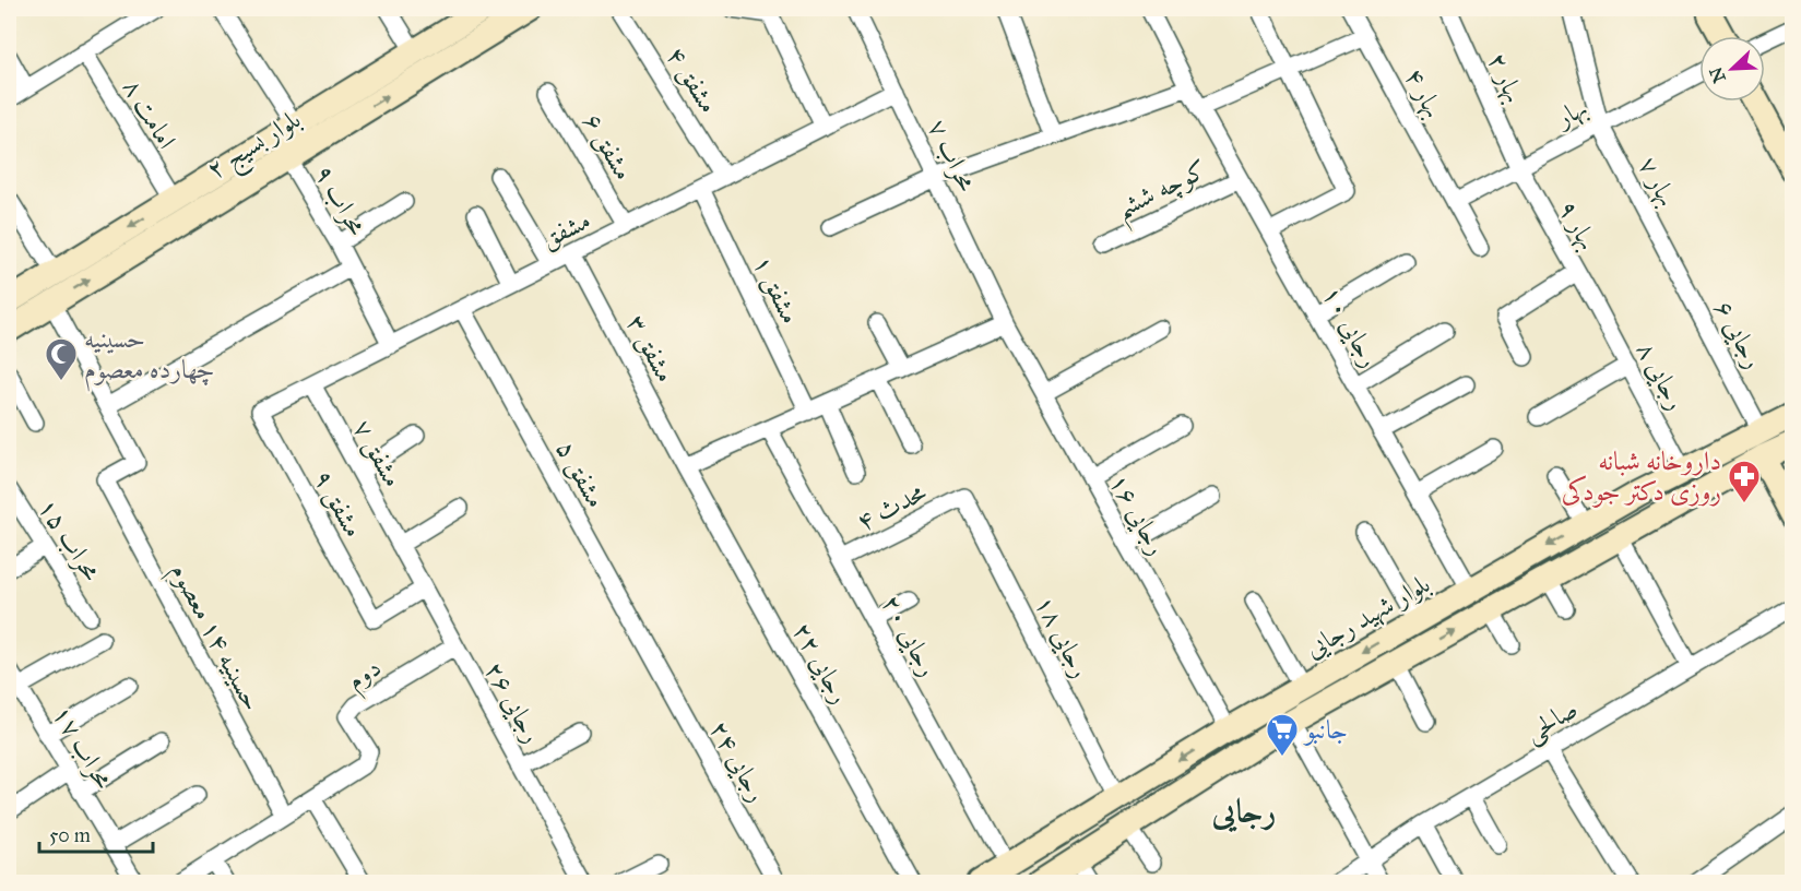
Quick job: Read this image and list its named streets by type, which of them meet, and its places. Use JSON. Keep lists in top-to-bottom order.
{
  "streets": {
    "main road": ["بلوار بسیج ۲", "بلوار شهید رجایی"],
    "street": [
      "بهار ۲",
      "مشفق ۴",
      "بهار ۴",
      "بهار",
      "امامت ۸",
      "مشفق ۶",
      "محراب ۷",
      "بهار ۷",
      "کوچه ششم",
      "محراب ۹",
      "بهار ۹",
      "مشفق",
      "مشفق ۱",
      "رجایی ۱۰",
      "رجایی ۶",
      "مشفق ۳",
      "رجایی ۸",
      "مشفق ۷",
      "مشفق ۵",
      "مشفق ۹",
      "محدث ۴",
      "رجایی ۱۶",
      "محراب ۱۵",
      "رجایی ۲۰",
      "حسینیه ۱۴ معصوم",
      "رجایی ۱۸",
      "رجایی ۲۲",
      "دوم",
      "رجایی ۲۶",
      "صالحی",
      "محراب ۱۷",
      "رجایی ۲۴"
    ]
  },
  "crossings": [
    ["بهار ۲", "بهار"],
    ["بهار ۲", "بهار ۹"],
    ["مشفق ۴", "مشفق"],
    ["بهار ۴", "بهار"],
    ["بهار", "بهار ۷"],
    ["بهار", "بهار ۹"],
    ["امامت ۸", "بلوار بسیج ۲"],
    ["بلوار بسیج ۲", "محراب ۹"],
    ["مشفق ۶", "مشفق"],
    ["محراب ۷", "مشفق"],
    ["محراب ۷", "رجایی ۱۶"],
    ["بهار ۷", "رجایی ۶"],
    ["کوچه ششم", "رجایی ۱۰"],
    ["محراب ۹", "مشفق"],
    ["بهار ۹", "رجایی ۸"],
    ["مشفق", "مشفق ۱"],
    ["مشفق", "مشفق ۳"],
    ["مشفق", "مشفق ۷"],
    ["مشفق", "مشفق ۵"],
    ["مشفق", "مشفق ۹"],
    ["رجایی ۱۰", "بلوار شهید رجایی"],
    ["رجایی ۶", "بلوار شهید رجایی"],
    ["مشفق ۳", "رجایی ۲۲"],
    ["رجایی ۸", "بلوار شهید رجایی"],
    ["مشفق ۷", "رجایی ۲۶"],
    ["مشفق ۵", "رجایی ۲۴"],
    ["مشفق ۹", "رجایی ۲۶"],
    ["محدث ۴", "رجایی ۲۰"],
    ["محدث ۴", "رجایی ۱۸"],
    ["رجایی ۱۶", "بلوار شهید رجایی"],
    ["بلوار شهید رجایی", "رجایی ۲۰"],
    ["بلوار شهید رجایی", "رجایی ۱۸"],
    ["دوم", "رجایی ۲۶"]
  ],
  "districts": ["رجایی"],
  "places": {
    "mosque": ["حسینیه چهارده معصوم"],
    "pharmacy": ["داروخانه شبانه روزی دکتر جودکی"],
    "supermarket": ["جانبو"]
  },
  "scale_bar": "50 m",
  "north": "bottom left"
}
